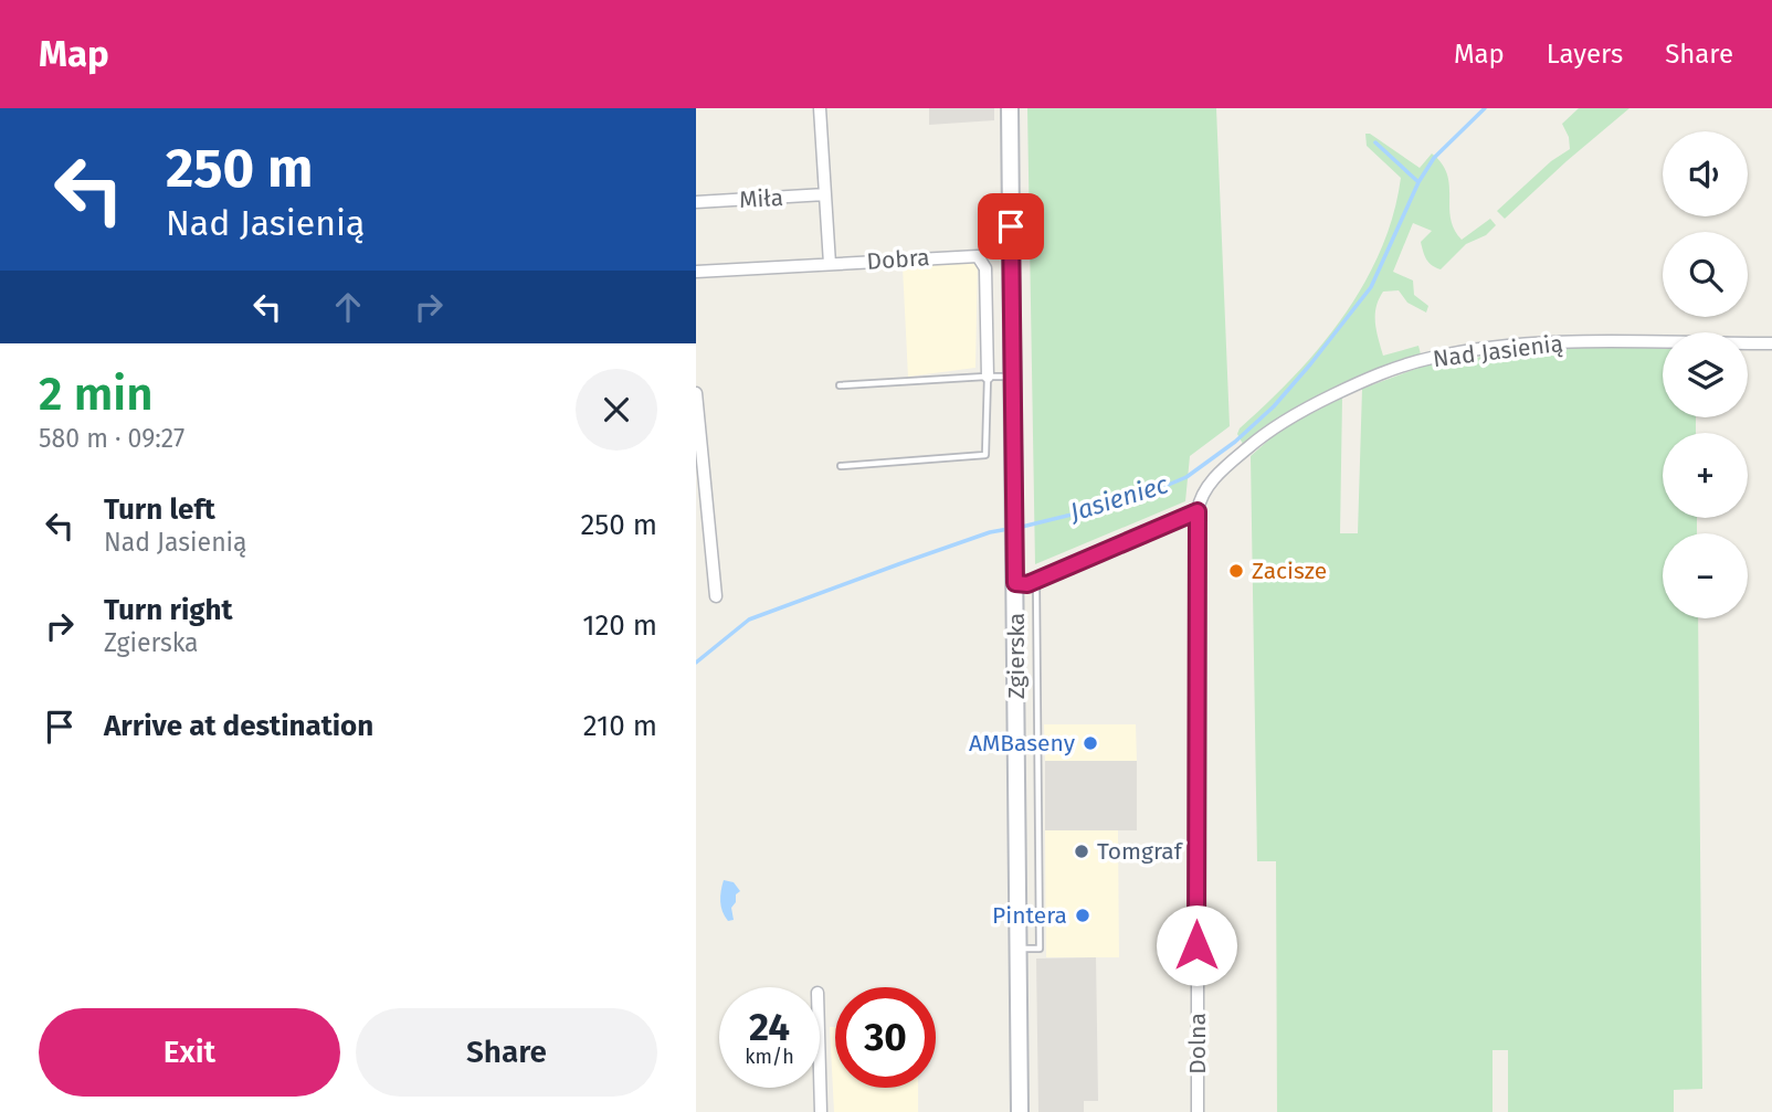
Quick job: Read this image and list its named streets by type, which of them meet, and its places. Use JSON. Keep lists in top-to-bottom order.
{
  "streets": {
    "main road": ["Zgierska"],
    "street": [
      "Miła",
      "Dobra",
      "Nad Jasienią",
      "Dolna"
    ]
  },
  "crossings": [
    ["Nad Jasienią", "Dolna"]
  ],
  "water": ["Jasieniec"],
  "places": [
    "Zacisze",
    "AMBaseny",
    "Tomgraf",
    "Pintera"
  ],
  "page": {
    "header": "Map",
    "nav": ["Map", "Layers", "Share"],
    "turn": ["250 m", "Nad Jasienią"],
    "map_buttons": ["+", "−"],
    "heading": ["2 min", "580 m · 09:27"],
    "list": [
      {
        "name": "Turn left",
        "note": "Nad Jasienią",
        "value": "250 m"
      },
      {
        "name": "Turn right",
        "note": "Zgierska",
        "value": "120 m"
      },
      {
        "name": "Arrive at destination",
        "value": "210 m"
      }
    ],
    "speed": "24 km/h",
    "limit": "30",
    "buttons": ["Exit", "Share"]
  }
}
